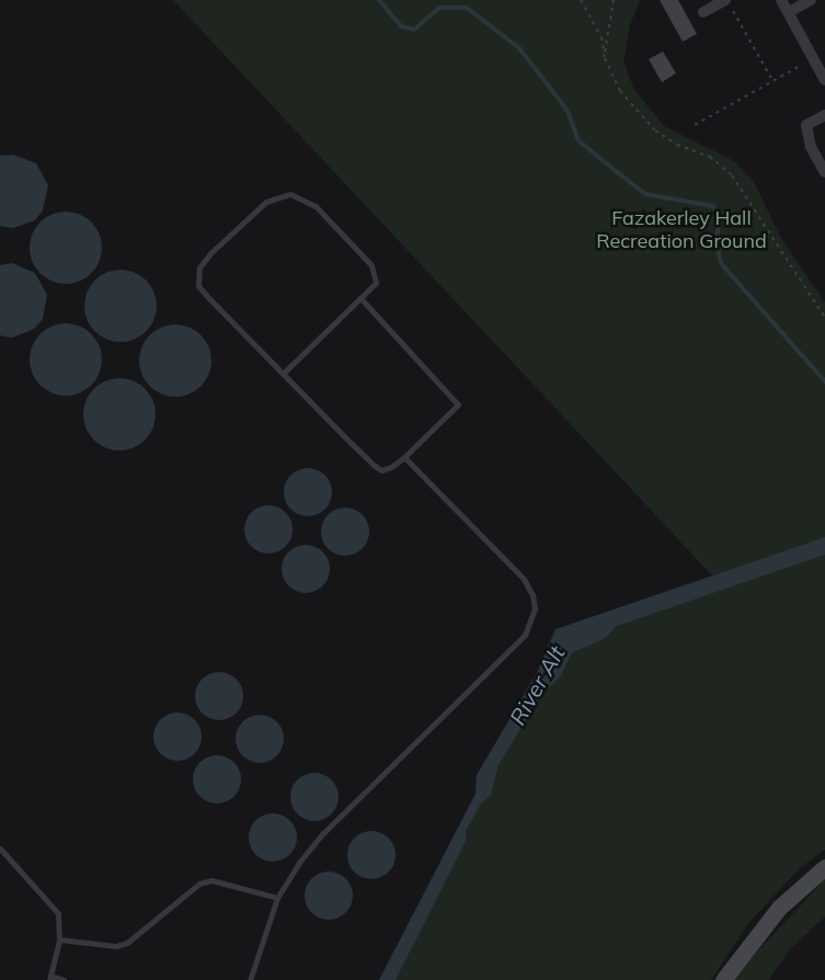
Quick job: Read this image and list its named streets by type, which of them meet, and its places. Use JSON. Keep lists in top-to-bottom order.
{
  "water": ["River Alt"],
  "parks": ["Fazakerley Hall Recreation Ground"]
}
